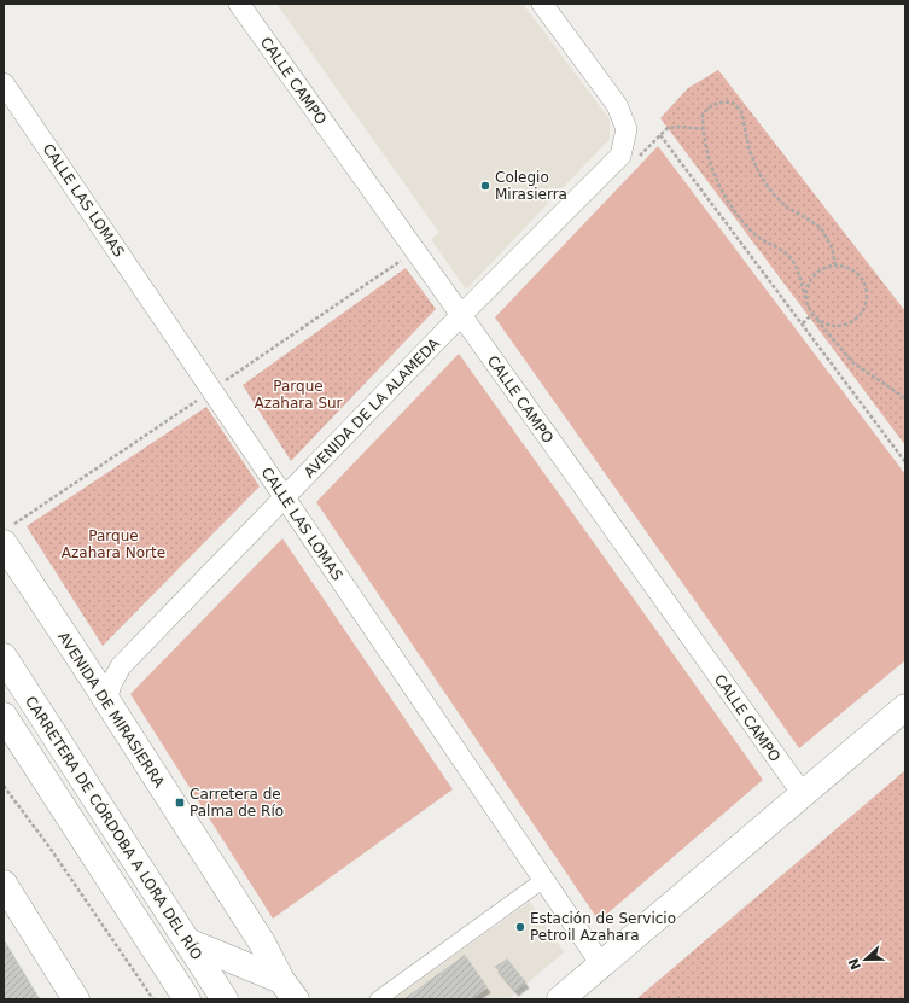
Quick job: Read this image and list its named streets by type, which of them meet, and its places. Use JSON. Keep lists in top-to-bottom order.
{
  "streets": {
    "street": [
      "CALLE CAMPO",
      "CALLE LAS LOMAS",
      "AVENIDA DE LA ALAMEDA",
      "AVENIDA DE MIRASIERRA",
      "CARRETERA DE CÓRDOBA A LORA DEL RÍO"
    ]
  },
  "crossings": [
    ["CALLE CAMPO", "AVENIDA DE LA ALAMEDA"],
    ["CALLE LAS LOMAS", "AVENIDA DE LA ALAMEDA"],
    ["AVENIDA DE LA ALAMEDA", "AVENIDA DE MIRASIERRA"]
  ],
  "parks": ["Parque Azahara Sur", "Parque Azahara Norte"],
  "places": {
    "other": ["Colegio Mirasierra", "Estación de Servicio Petroil Azahara"],
    "transit": ["Carretera de Palma de Río"]
  },
  "north": "left"
}
